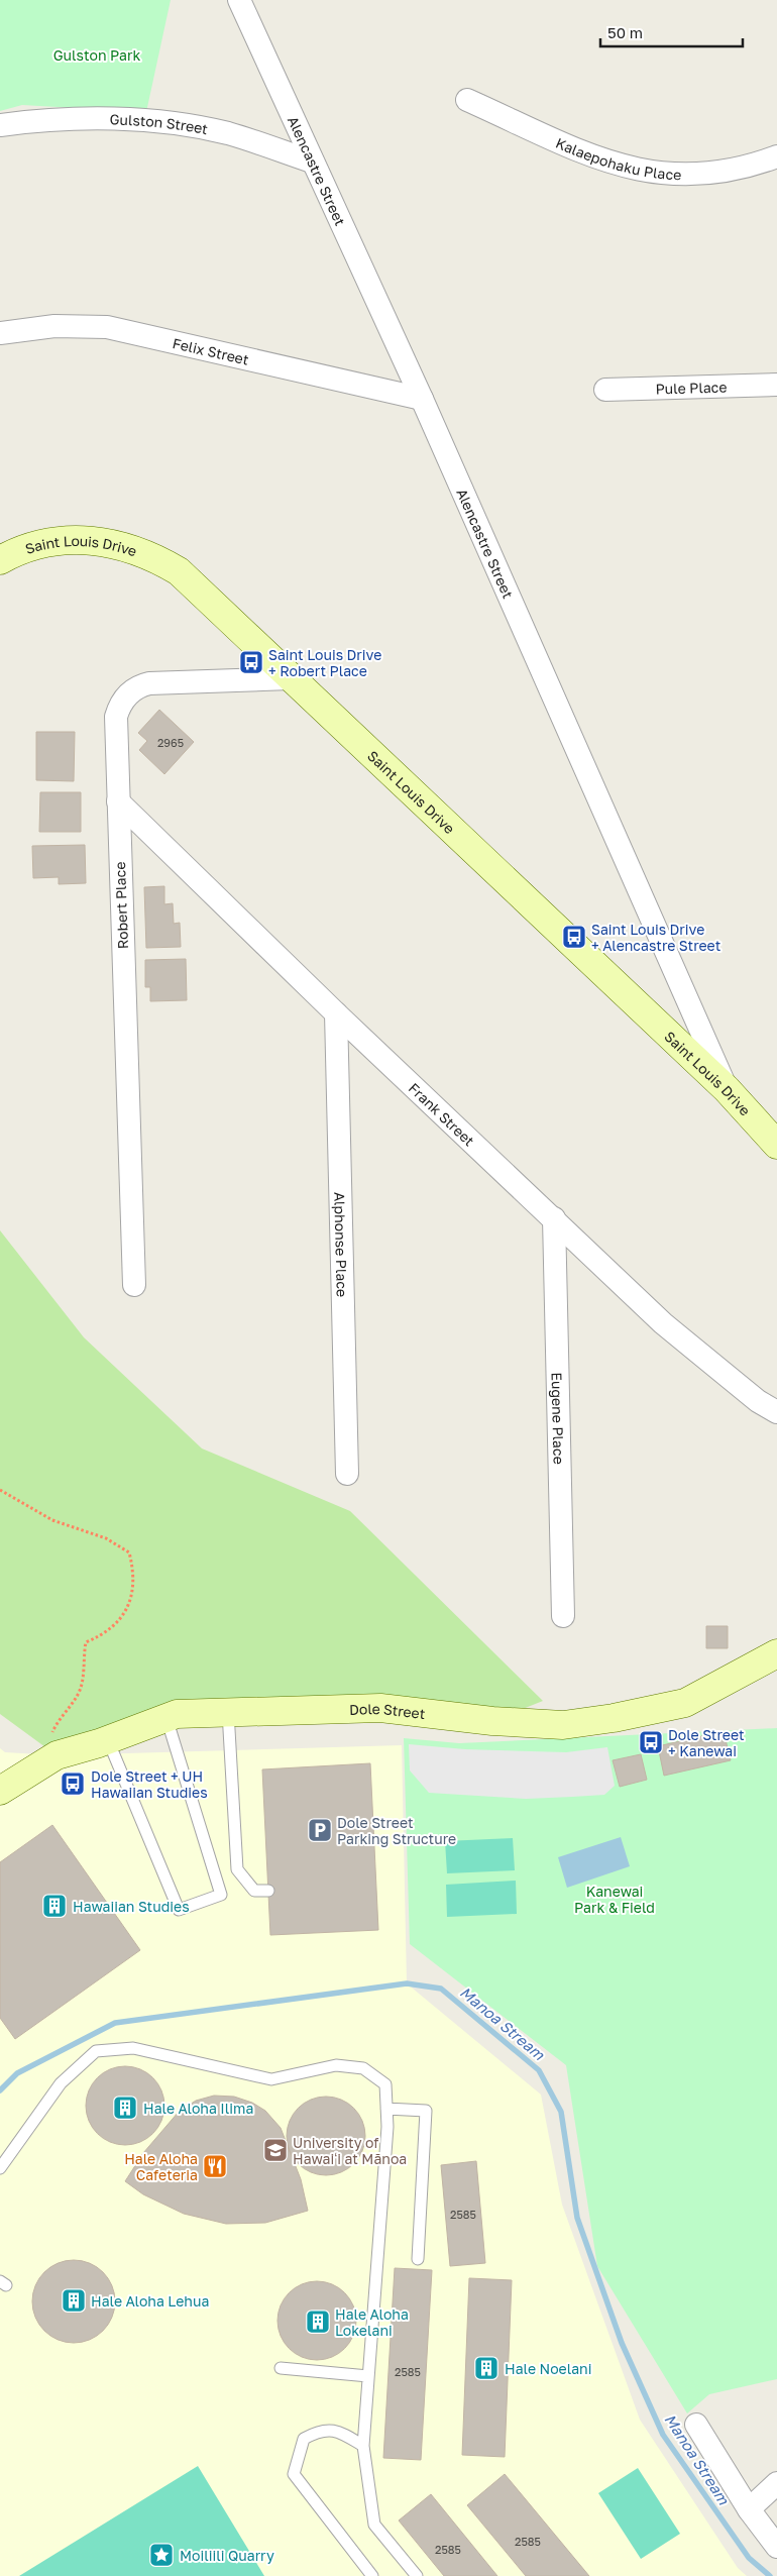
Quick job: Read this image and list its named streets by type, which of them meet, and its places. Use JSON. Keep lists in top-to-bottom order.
{
  "streets": {
    "street": [
      "Gulston Street",
      "Kalaepohaku Place",
      "Alencastre Street",
      "Felix Street",
      "Pule Place",
      "Saint Louis Drive",
      "Robert Place",
      "Frank Street",
      "Alphonse Place",
      "Eugene Place",
      "Dole Street"
    ]
  },
  "crossings": [
    ["Gulston Street", "Alencastre Street"],
    ["Alencastre Street", "Felix Street"],
    ["Alencastre Street", "Saint Louis Drive"],
    ["Saint Louis Drive", "Robert Place"],
    ["Robert Place", "Frank Street"],
    ["Frank Street", "Alphonse Place"],
    ["Frank Street", "Eugene Place"]
  ],
  "water": ["Manoa Stream"],
  "parks": ["Gulston Park", "Kanewai Park & Field"],
  "places": {
    "bus stop": [
      "Saint Louis Drive + Robert Place",
      "Saint Louis Drive + Alencastre Street",
      "Dole Street + Kanewai",
      "Dole Street + UH Hawaiian Studies"
    ],
    "parking": ["Dole Street Parking Structure"],
    "building": [
      "Hawaiian Studies",
      "Hale Aloha Ilima",
      "Hale Aloha Lehua",
      "Hale Aloha Lokelani",
      "Hale Noelani"
    ],
    "school or university": ["University of Hawaiʻi at Mānoa"],
    "restaurant": ["Hale Aloha Cafeteria"],
    "place": ["Moiliili Quarry"]
  },
  "house_numbers": [
    "2965",
    "2585",
    "2585",
    "2585",
    "2585"
  ],
  "scale_bar": "50 m"
}
